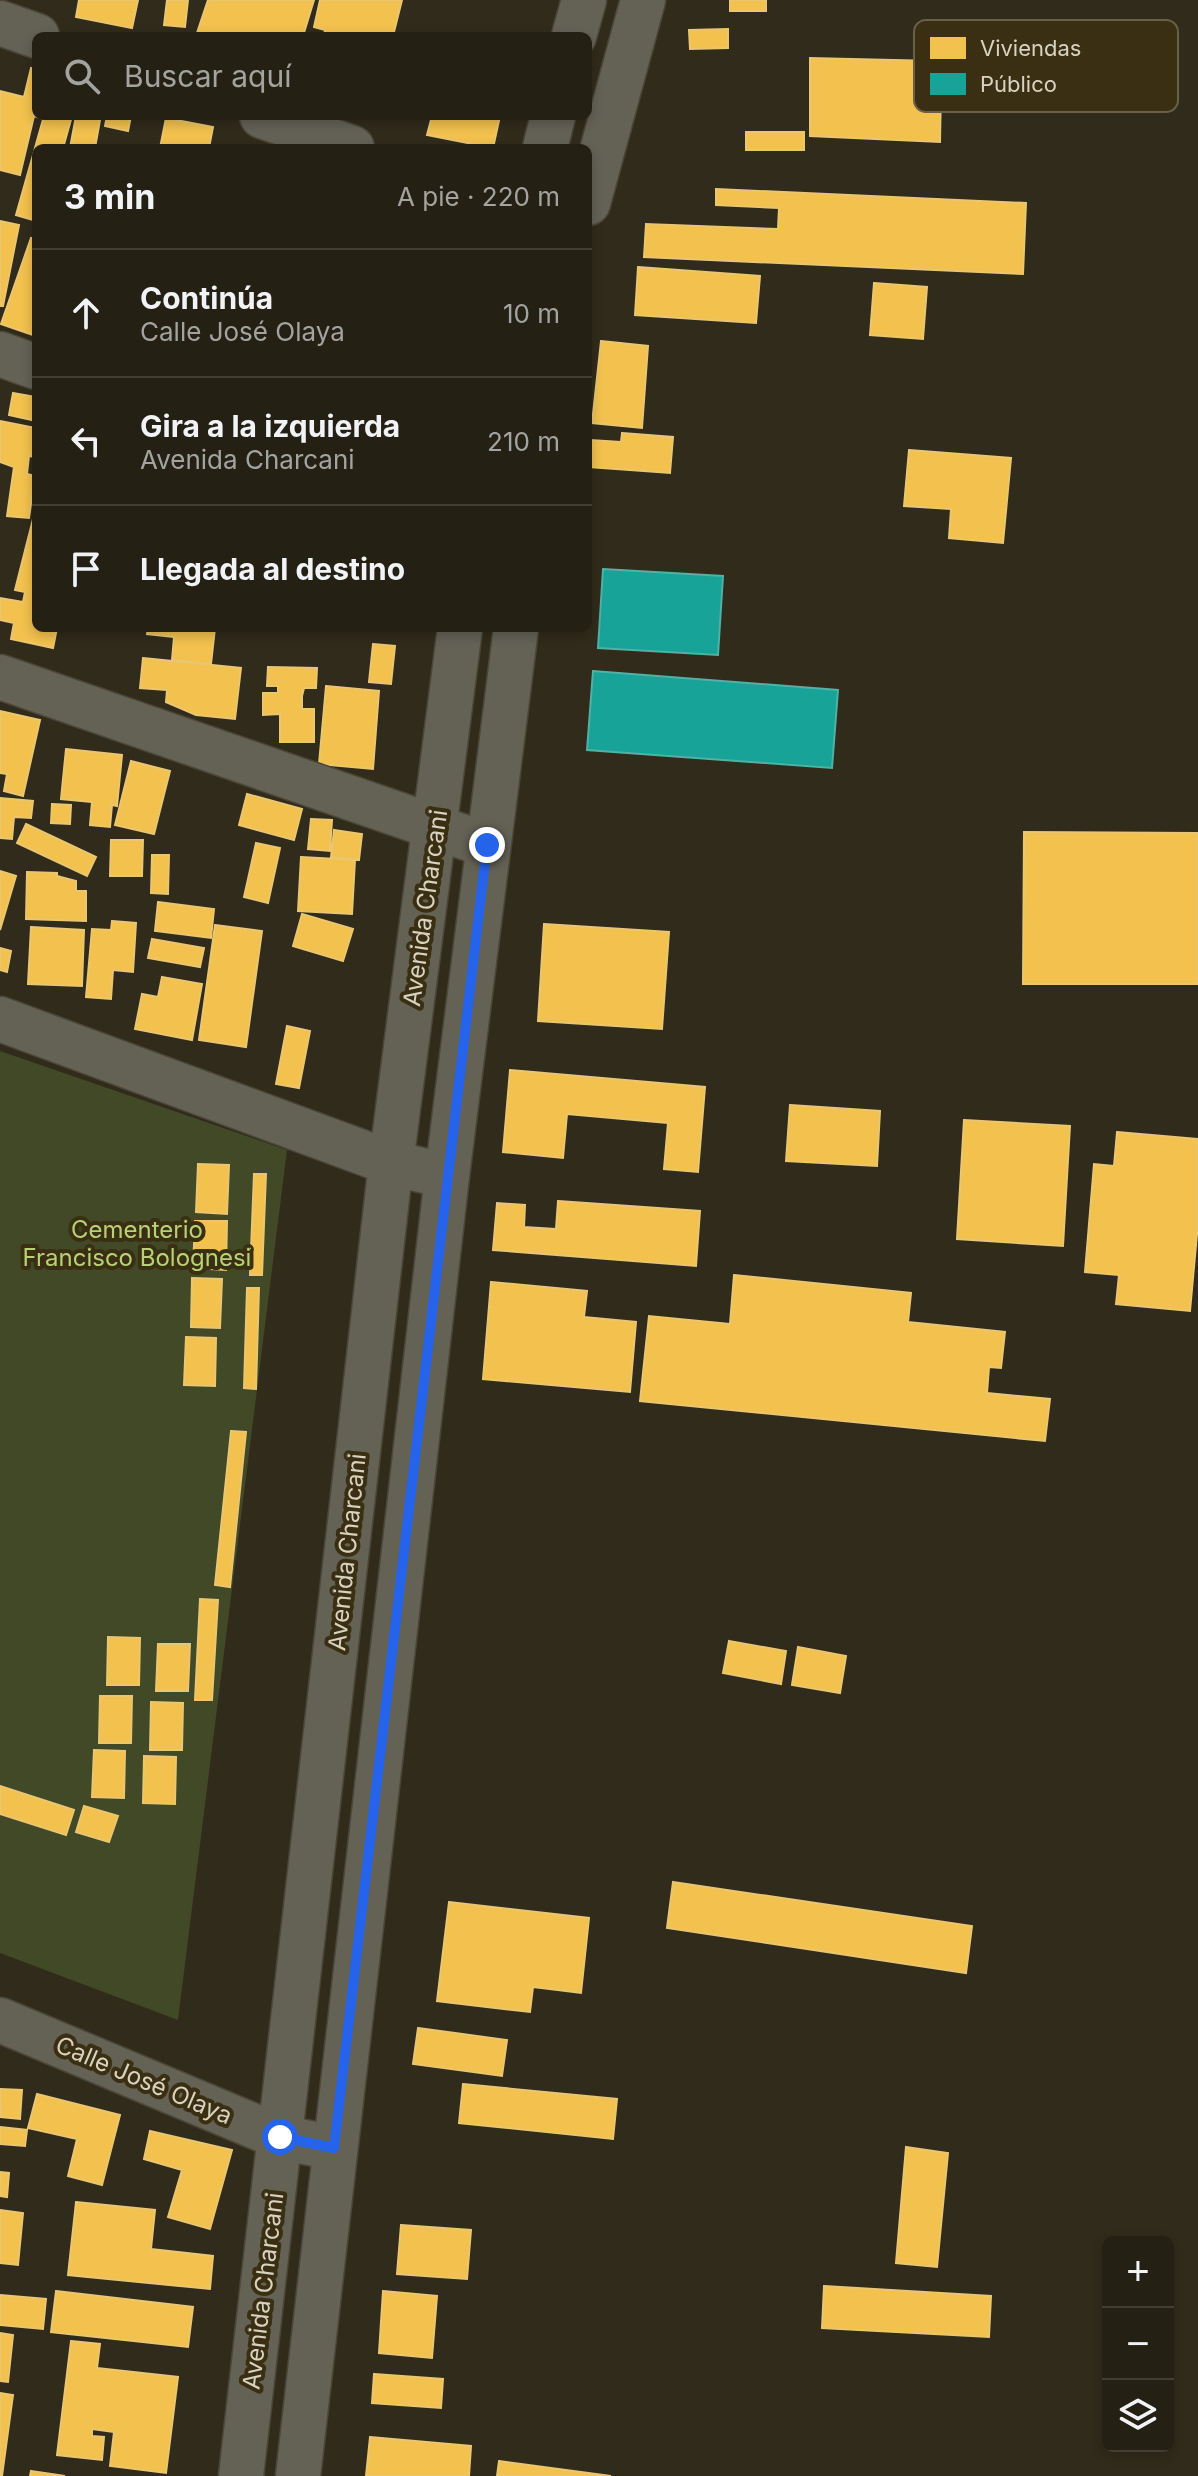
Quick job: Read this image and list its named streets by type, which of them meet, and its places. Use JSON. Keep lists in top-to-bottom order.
{
  "streets": {
    "main road": ["Avenida Charcani", "Calle José Olaya"]
  },
  "crossings": [
    ["Avenida Charcani", "Calle José Olaya"]
  ],
  "parks": ["Cementerio Francisco Bolognesi"],
  "legend": ["Viviendas", "Público"],
  "page": {
    "search": "Buscar aquí",
    "heading": ["3 min", "A pie · 220 m"],
    "list": [
      ["Continúa", "Calle José Olaya", "10 m"],
      ["Gira a la izquierda", "Avenida Charcani", "210 m"],
      "Llegada al destino"
    ],
    "map_buttons": ["+", "−"]
  }
}
